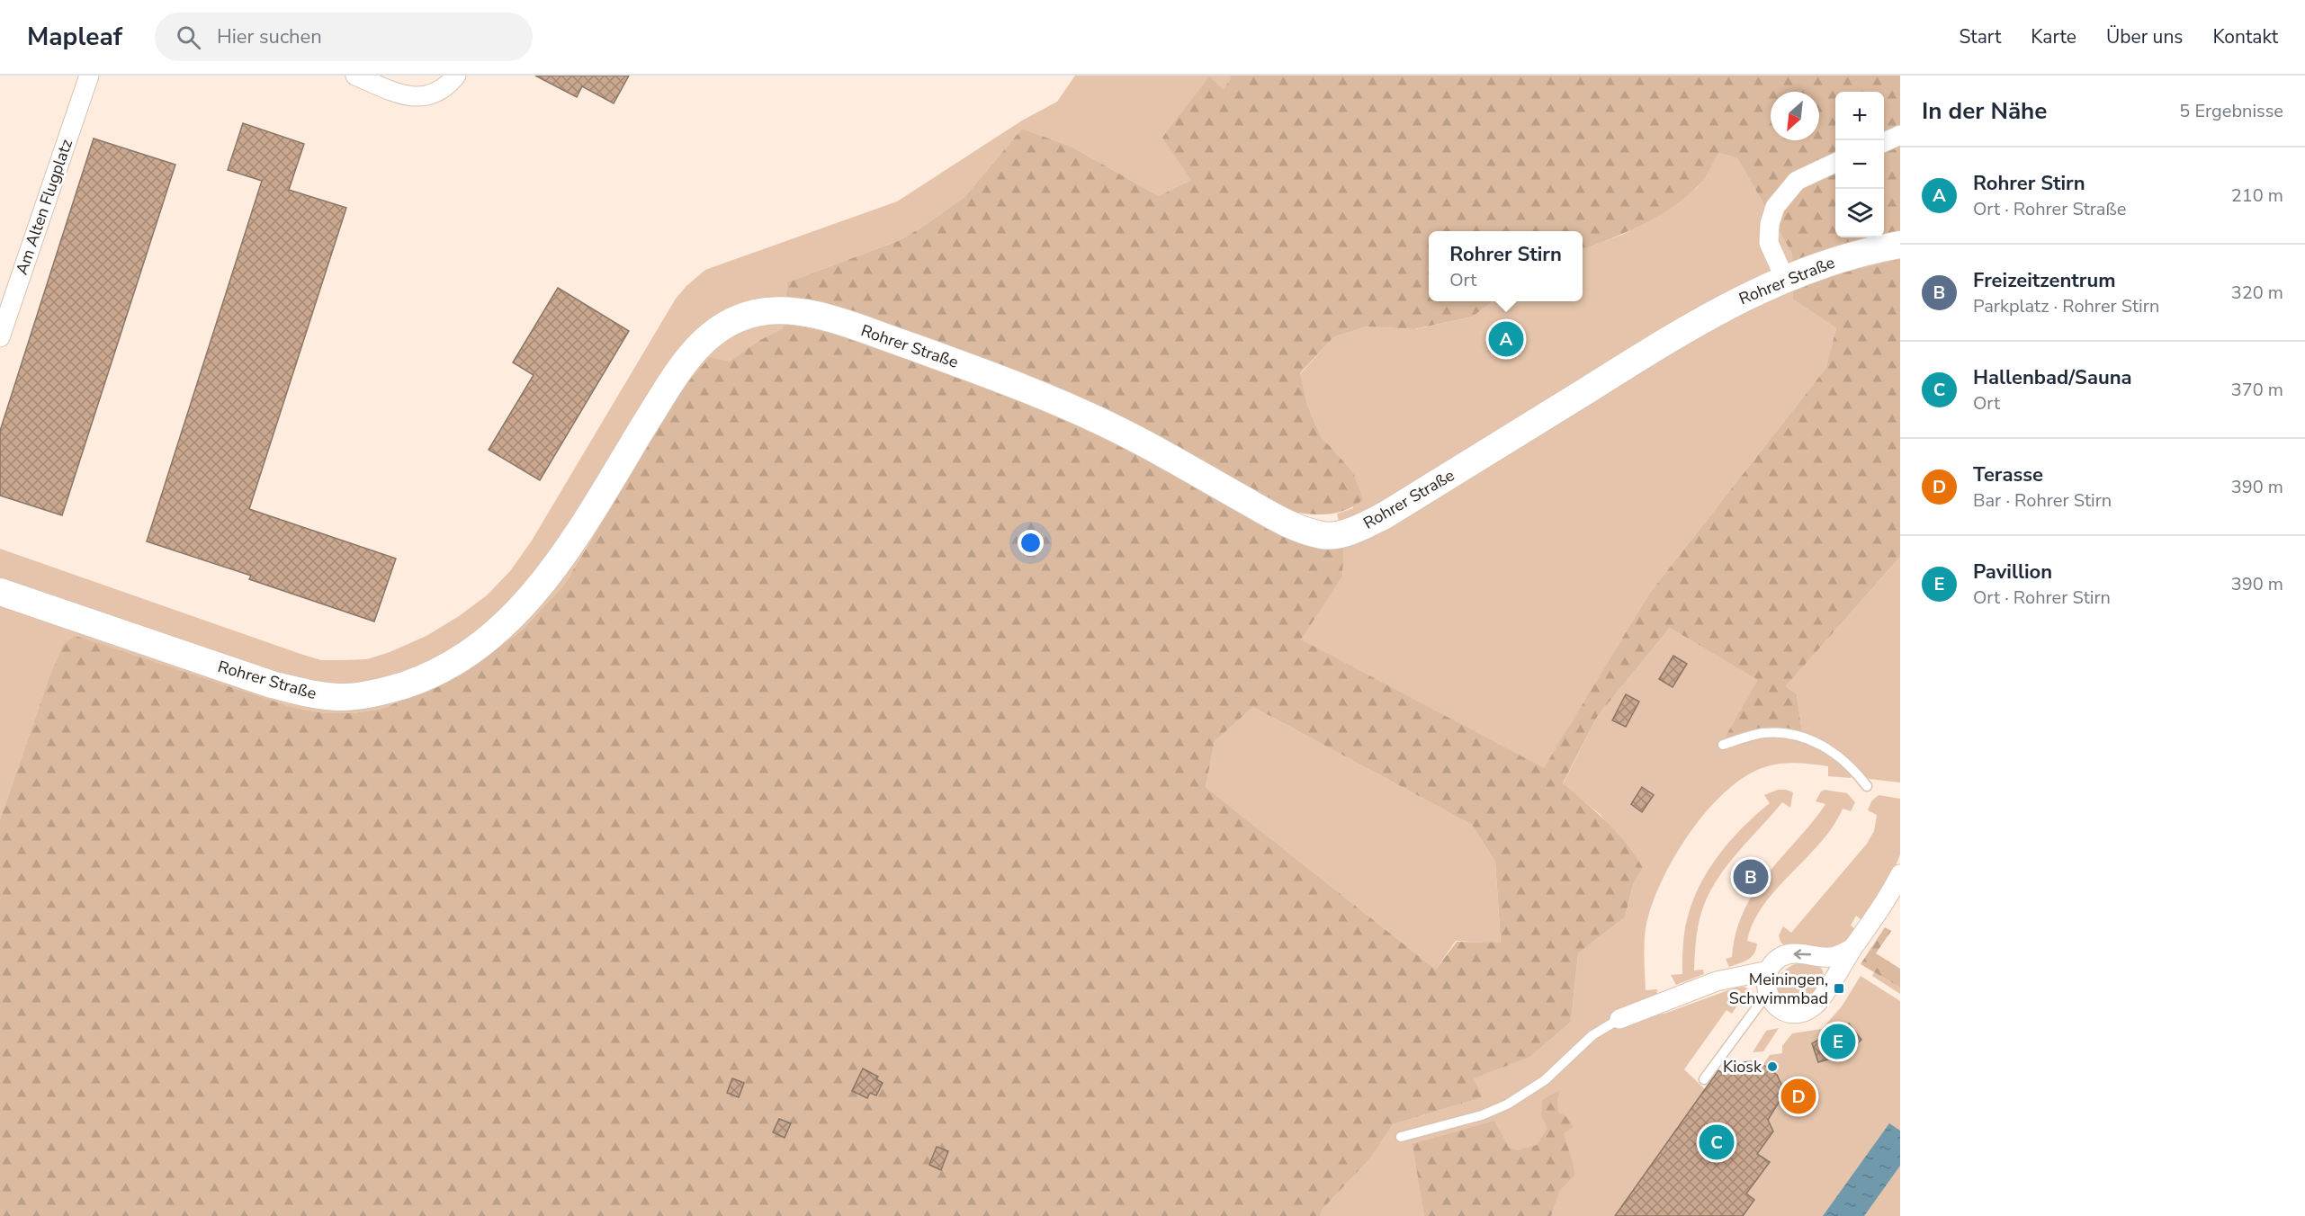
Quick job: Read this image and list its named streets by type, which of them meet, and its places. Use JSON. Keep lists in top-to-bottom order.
{
  "streets": {
    "main road": ["Rohrer Straße"],
    "street": ["Am Alten Flugplatz"]
  },
  "places": {
    "transit": ["Meiningen, Schwimmbad"],
    "other": ["Kiosk"]
  },
  "north": "bottom left",
  "page": {
    "header": "Mapleaf",
    "search": "Hier suchen",
    "nav": [
      "Start",
      "Karte",
      "Über uns",
      "Kontakt"
    ],
    "heading": ["In der Nähe", "5 Ergebnisse"],
    "map_buttons": ["+", "−"],
    "list": [
      {
        "mark": "A",
        "name": "Rohrer Stirn",
        "note": "Ort · Rohrer Straße",
        "value": "210 m"
      },
      {
        "mark": "B",
        "name": "Freizeitzentrum",
        "note": "Parkplatz · Rohrer Stirn",
        "value": "320 m"
      },
      {
        "mark": "C",
        "name": "Hallenbad/Sauna",
        "note": "Ort",
        "value": "370 m"
      },
      {
        "mark": "D",
        "name": "Terasse",
        "note": "Bar · Rohrer Stirn",
        "value": "390 m"
      },
      {
        "mark": "E",
        "name": "Pavillion",
        "note": "Ort · Rohrer Stirn",
        "value": "390 m"
      }
    ],
    "popup": ["Rohrer Stirn", "Ort"],
    "pins": [
      "A",
      "B",
      "E",
      "D",
      "C"
    ]
  }
}
